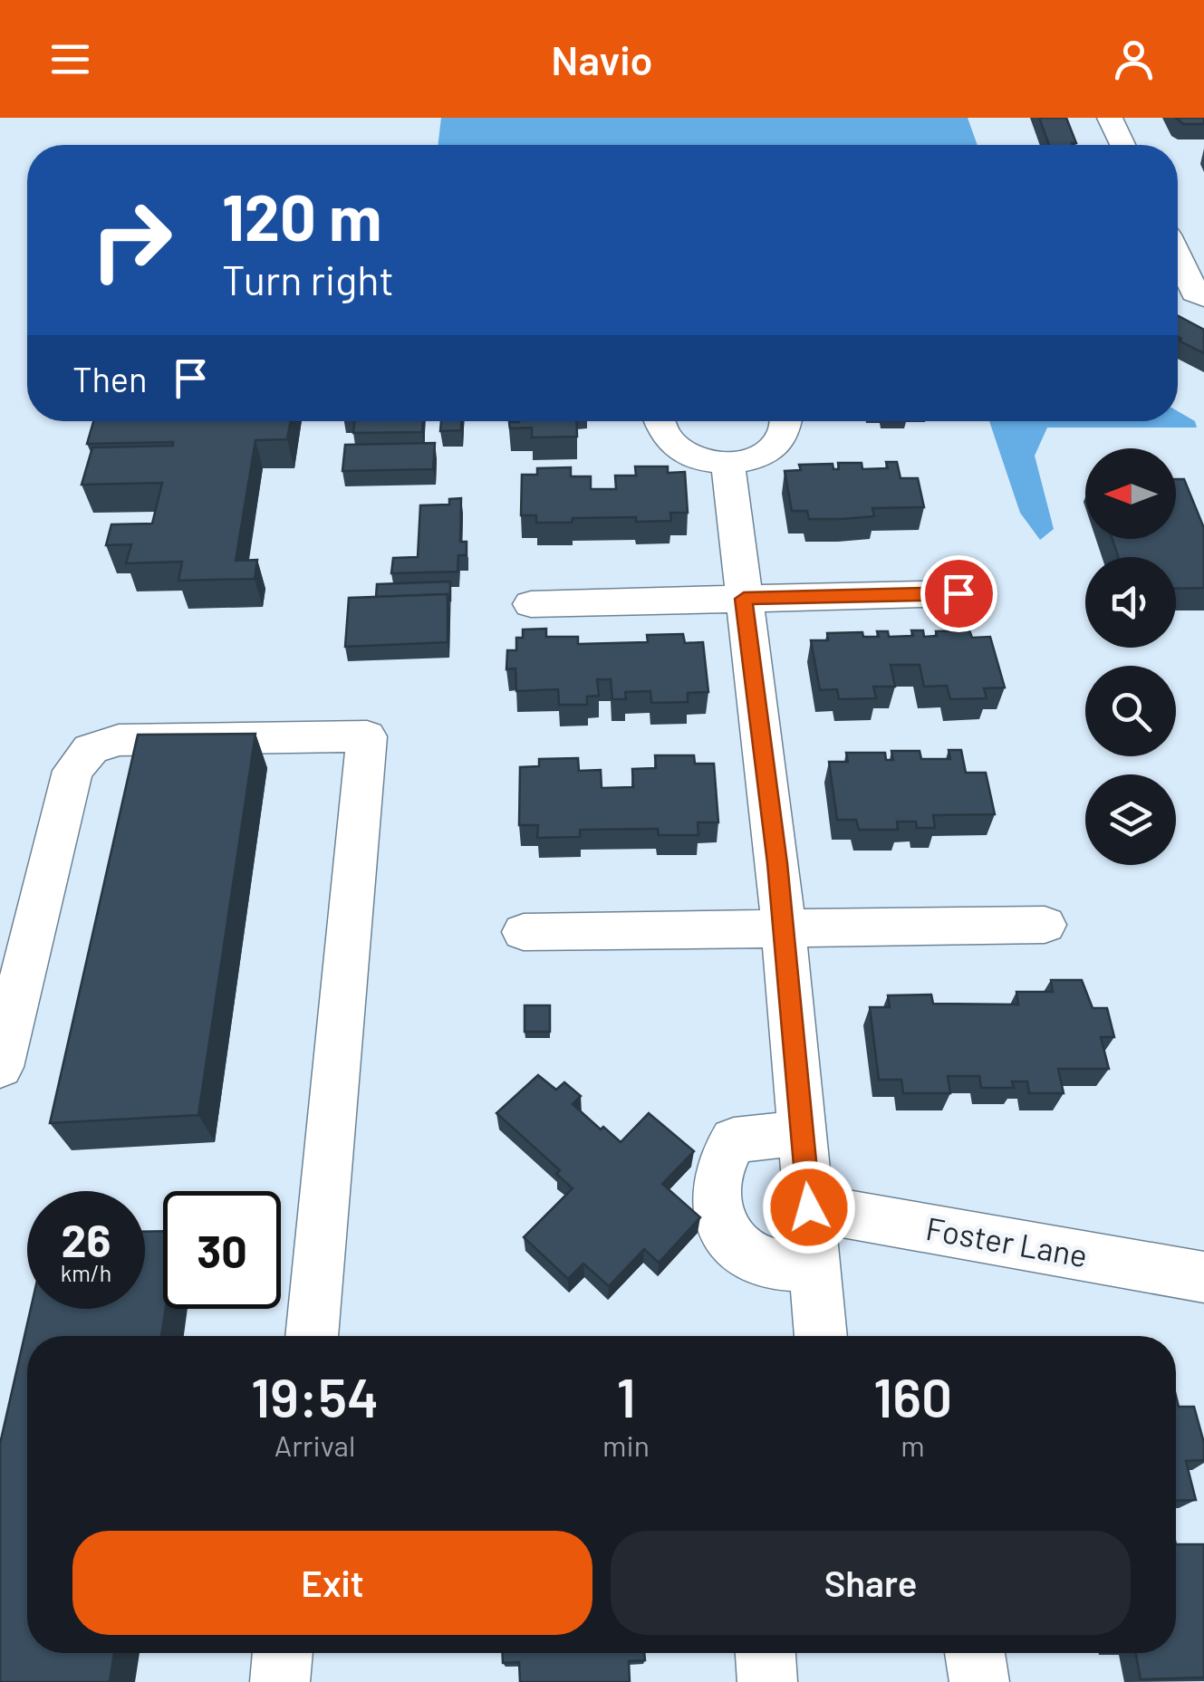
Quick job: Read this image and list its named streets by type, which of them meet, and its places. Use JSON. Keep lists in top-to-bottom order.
{
  "streets": {
    "street": ["Foster Lane"]
  },
  "north": "left",
  "page": {
    "header": "Navio",
    "turn": ["120 m", "Turn right"],
    "then": "Then",
    "speed": "26 km/h",
    "limit": "30",
    "eta": [
      "19:54",
      "Arrival",
      "1",
      "min",
      "160",
      "m"
    ],
    "buttons": ["Exit", "Share"]
  }
}
